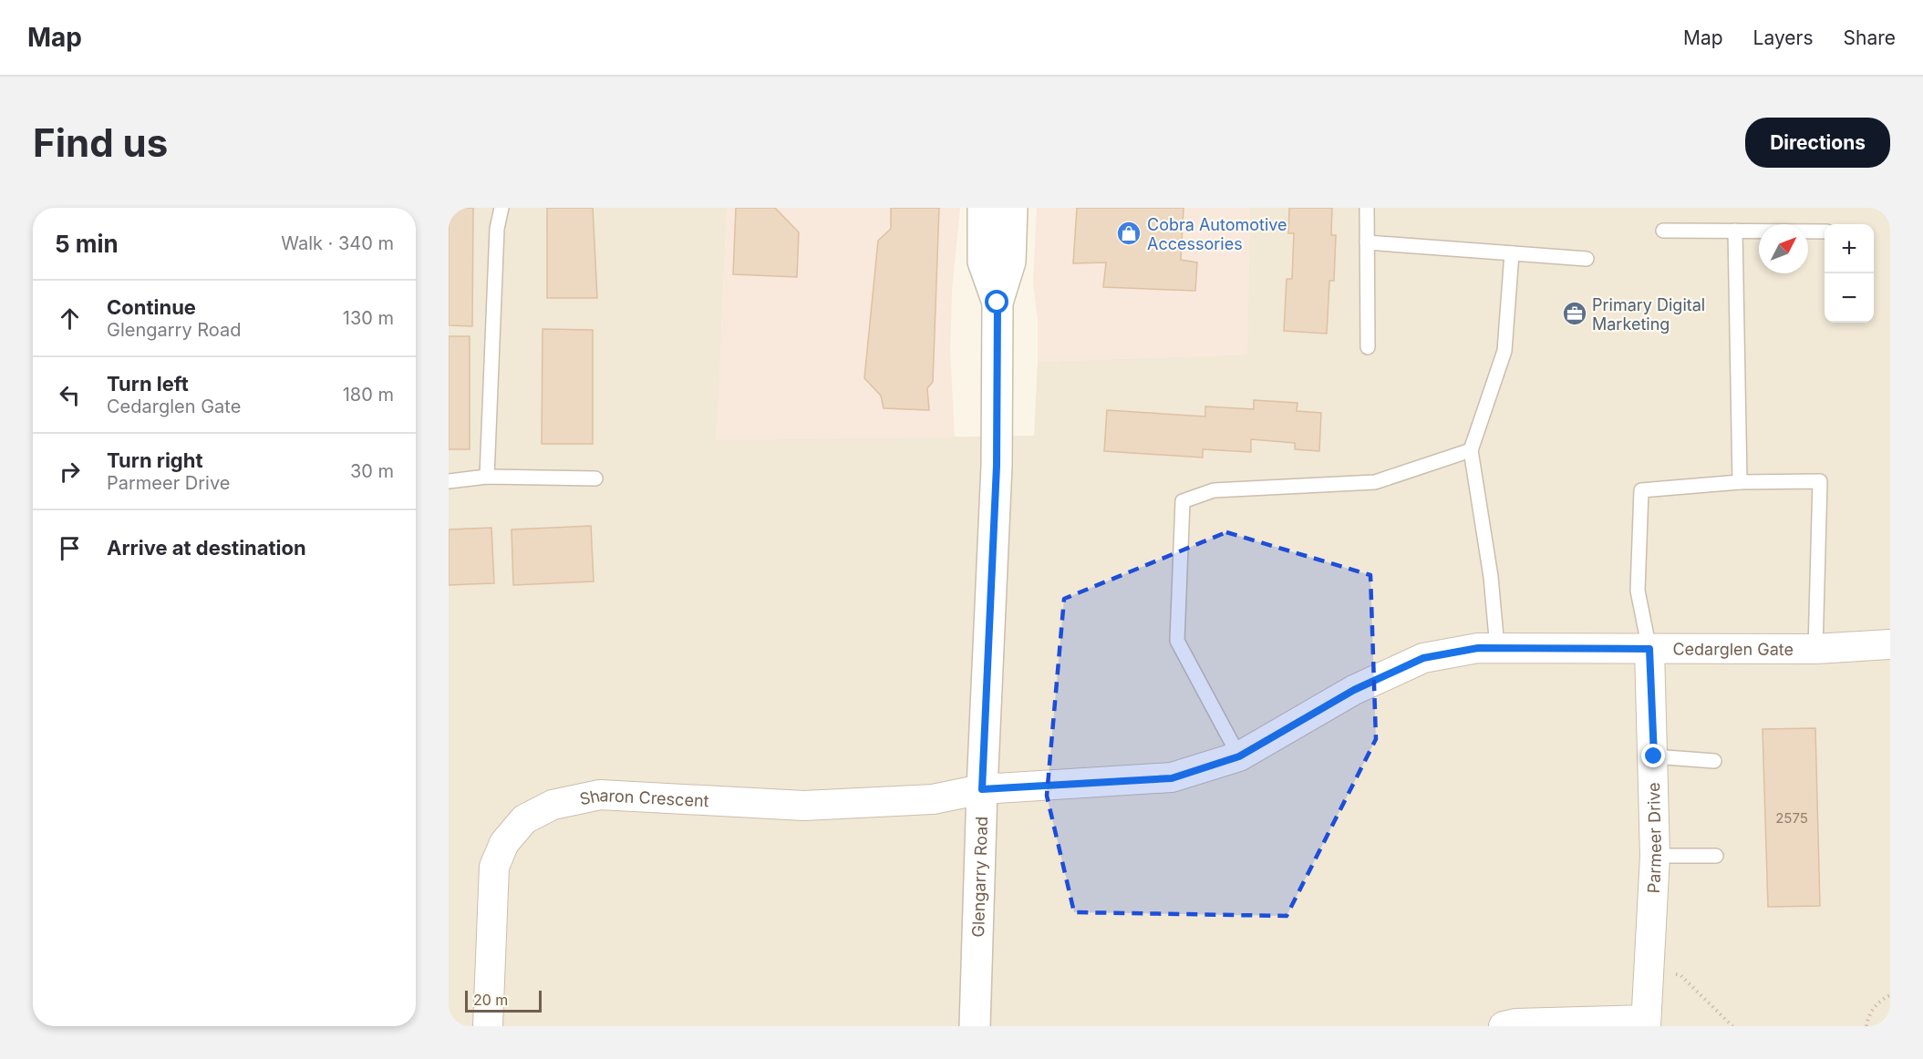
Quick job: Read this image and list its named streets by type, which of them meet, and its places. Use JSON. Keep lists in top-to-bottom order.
{
  "streets": {
    "street": [
      "Cedarglen Gate",
      "Sharon Crescent",
      "Parmeer Drive",
      "Glengarry Road"
    ]
  },
  "crossings": [
    ["Cedarglen Gate", "Sharon Crescent"],
    ["Cedarglen Gate", "Parmeer Drive"],
    ["Cedarglen Gate", "Glengarry Road"],
    ["Sharon Crescent", "Glengarry Road"]
  ],
  "places": {
    "shop": ["Cobra Automotive Accessories"],
    "office": ["Primary Digital Marketing"]
  },
  "house_numbers": ["2575"],
  "scale_bar": "20 m",
  "north": "top right",
  "page": {
    "header": "Map",
    "nav": ["Map", "Layers", "Share"],
    "buttons": "Directions",
    "title": "Find us",
    "heading": ["5 min", "Walk · 340 m"],
    "map_buttons": ["+", "−"],
    "list": [
      ["Continue", "Glengarry Road", "130 m"],
      ["Turn left", "Cedarglen Gate", "180 m"],
      ["Turn right", "Parmeer Drive", "30 m"],
      "Arrive at destination"
    ],
    "scale": "20 m"
  }
}
